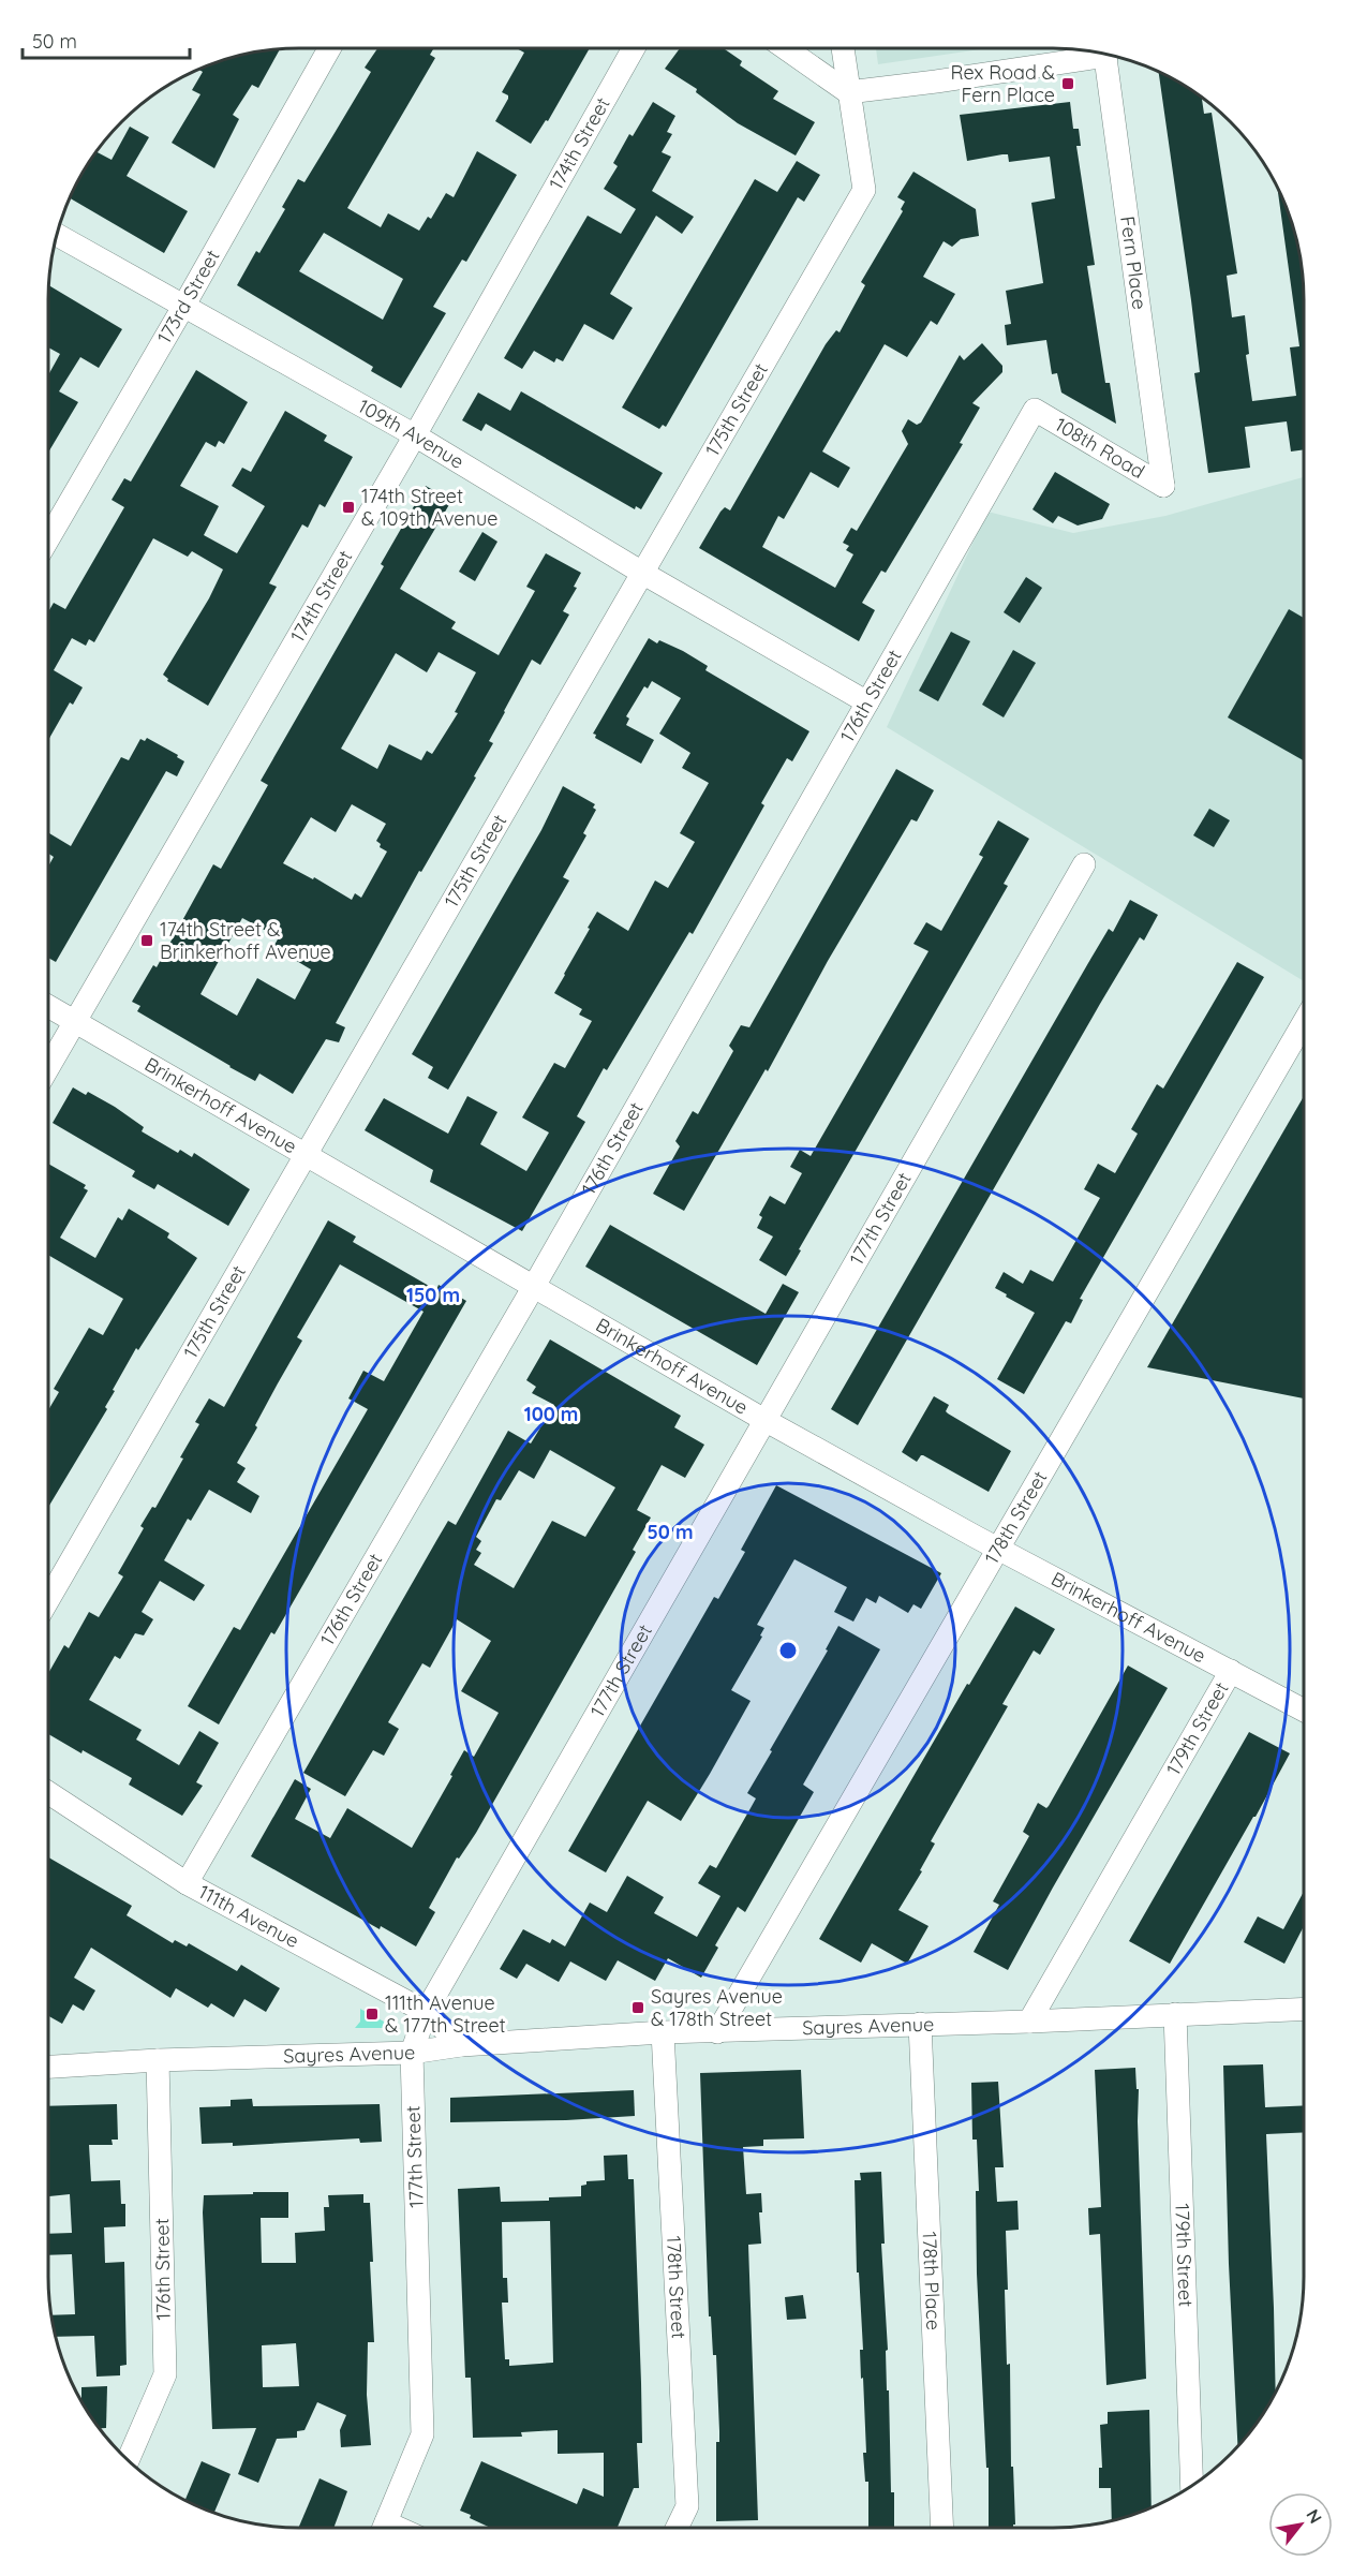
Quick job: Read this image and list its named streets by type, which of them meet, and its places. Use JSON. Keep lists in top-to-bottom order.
{
  "streets": {
    "street": [
      "174th Street",
      "Fern Place",
      "173rd Street",
      "175th Street",
      "109th Avenue",
      "108th Road",
      "176th Street",
      "Brinkerhoff Avenue",
      "177th Street",
      "178th Street",
      "179th Street",
      "111th Avenue",
      "Sayres Avenue",
      "178th Place"
    ]
  },
  "crossings": [
    ["174th Street", "109th Avenue"],
    ["174th Street", "Brinkerhoff Avenue"],
    ["Fern Place", "108th Road"],
    ["173rd Street", "109th Avenue"],
    ["175th Street", "109th Avenue"],
    ["175th Street", "Brinkerhoff Avenue"],
    ["109th Avenue", "176th Street"],
    ["108th Road", "176th Street"],
    ["176th Street", "Brinkerhoff Avenue"],
    ["176th Street", "111th Avenue"],
    ["176th Street", "Sayres Avenue"],
    ["Brinkerhoff Avenue", "177th Street"],
    ["Brinkerhoff Avenue", "178th Street"],
    ["Brinkerhoff Avenue", "179th Street"],
    ["177th Street", "111th Avenue"],
    ["177th Street", "Sayres Avenue"],
    ["178th Street", "Sayres Avenue"],
    ["179th Street", "Sayres Avenue"],
    ["111th Avenue", "Sayres Avenue"],
    ["Sayres Avenue", "178th Place"]
  ],
  "places": {
    "transit": [
      "Rex Road & Fern Place",
      "174th Street & 109th Avenue",
      "174th Street & Brinkerhoff Avenue",
      "Sayres Avenue & 178th Street",
      "111th Avenue & 177th Street"
    ]
  },
  "scale_bar": "50 m",
  "north": "top right",
  "rings": ["150 m", "100 m", "50 m"]
}
